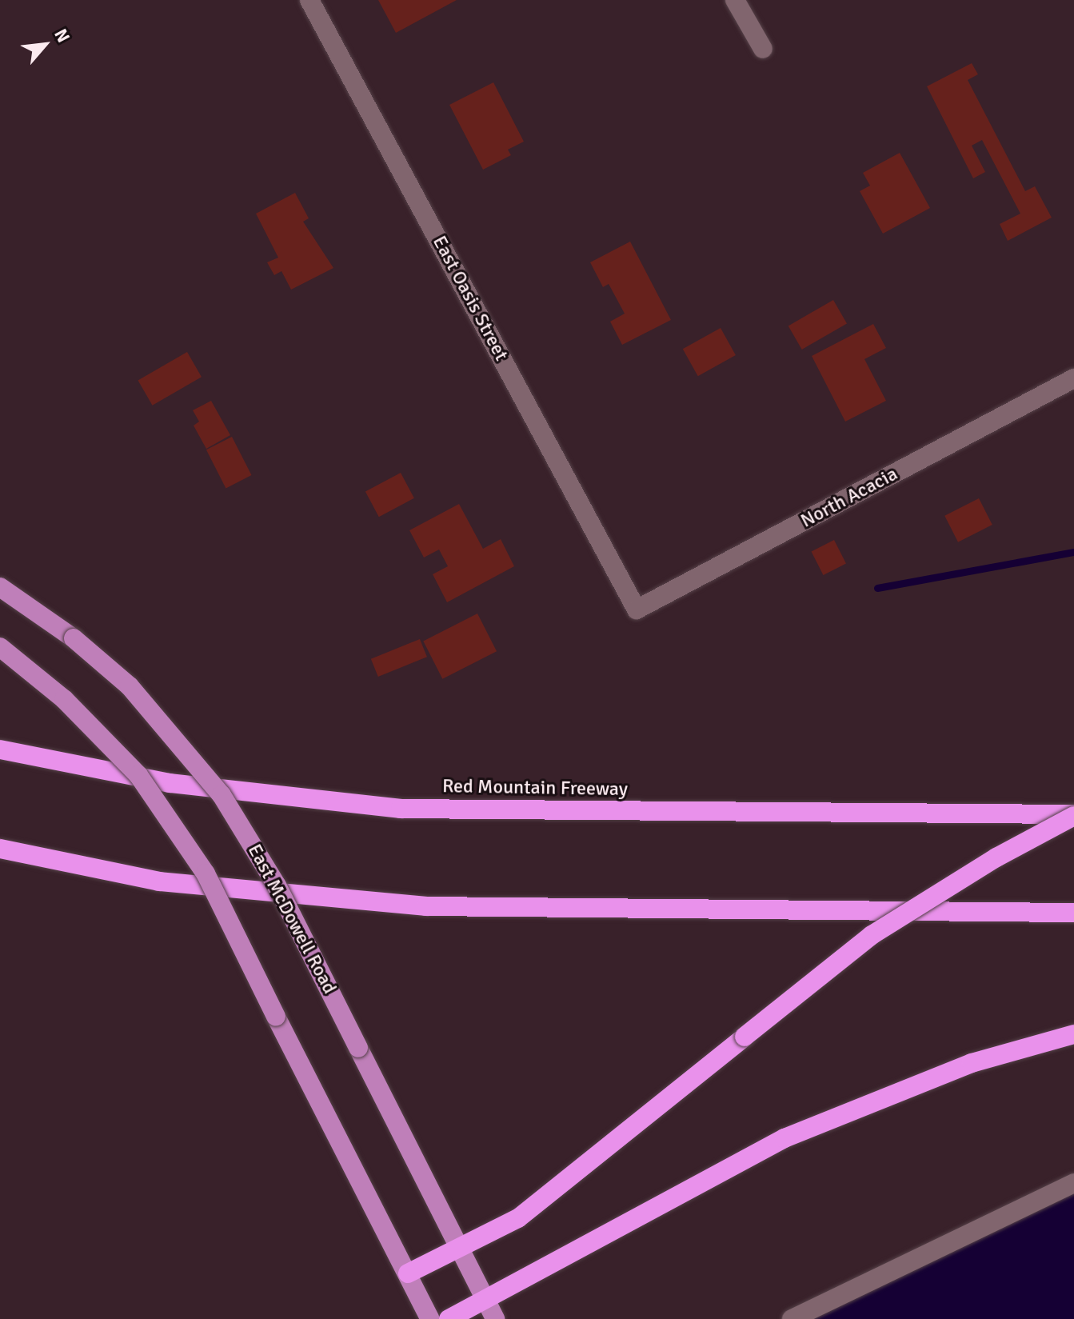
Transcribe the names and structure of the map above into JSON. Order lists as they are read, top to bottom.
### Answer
{
  "streets": {
    "highway": ["Red Mountain Freeway"],
    "main road": ["East McDowell Road"],
    "street": ["East Oasis Street", "North Acacia"]
  },
  "crossings": [
    ["East Oasis Street", "North Acacia"]
  ],
  "north": "top right"
}
